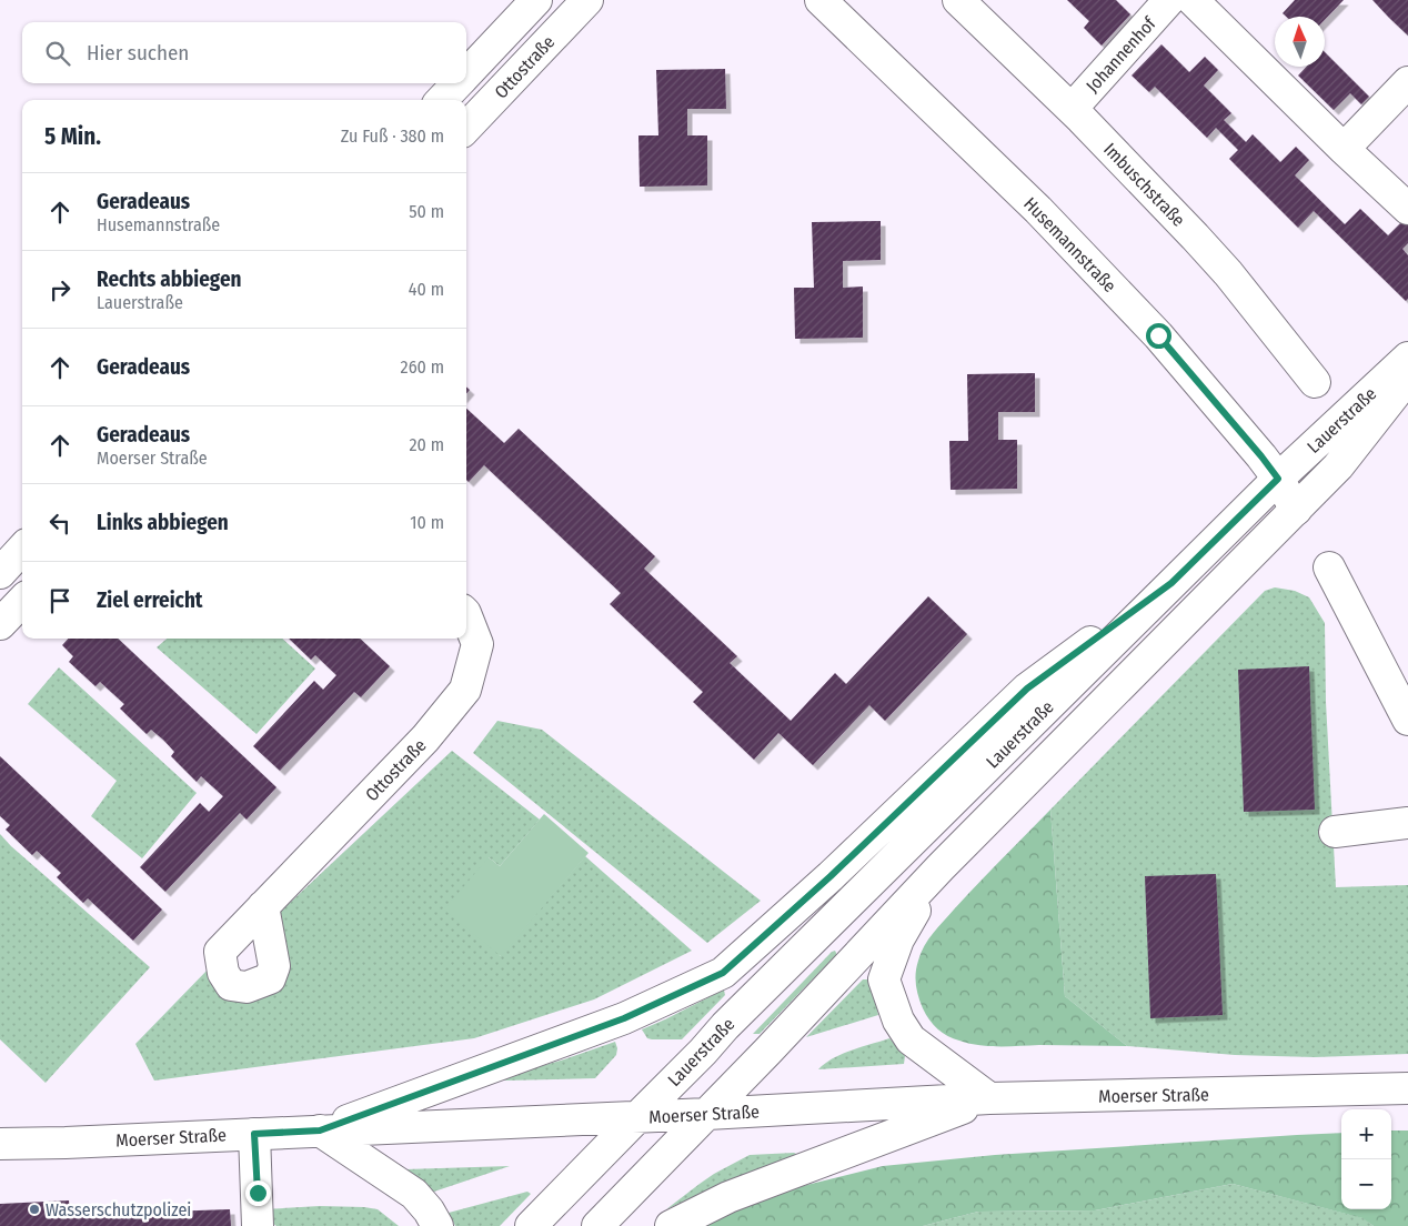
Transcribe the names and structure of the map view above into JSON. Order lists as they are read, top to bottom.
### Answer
{
  "streets": {
    "main road": [
      "Johannenhof",
      "Ottostraße",
      "Imbuschstraße",
      "Husemannstraße",
      "Lauerstraße",
      "Moerser Straße"
    ]
  },
  "crossings": [
    ["Johannenhof", "Imbuschstraße"],
    ["Husemannstraße", "Lauerstraße"],
    ["Lauerstraße", "Moerser Straße"]
  ],
  "places": ["Wasserschutzpolizei"],
  "north": "top",
  "page": {
    "search": "Hier suchen",
    "heading": ["5 Min.", "Zu Fuß · 380 m"],
    "list": [
      ["Geradeaus", "Husemannstraße", "50 m"],
      ["Rechts abbiegen", "Lauerstraße", "40 m"],
      ["Geradeaus", "260 m"],
      ["Geradeaus", "Moerser Straße", "20 m"],
      ["Links abbiegen", "10 m"],
      "Ziel erreicht"
    ],
    "map_buttons": ["+", "−"]
  }
}
